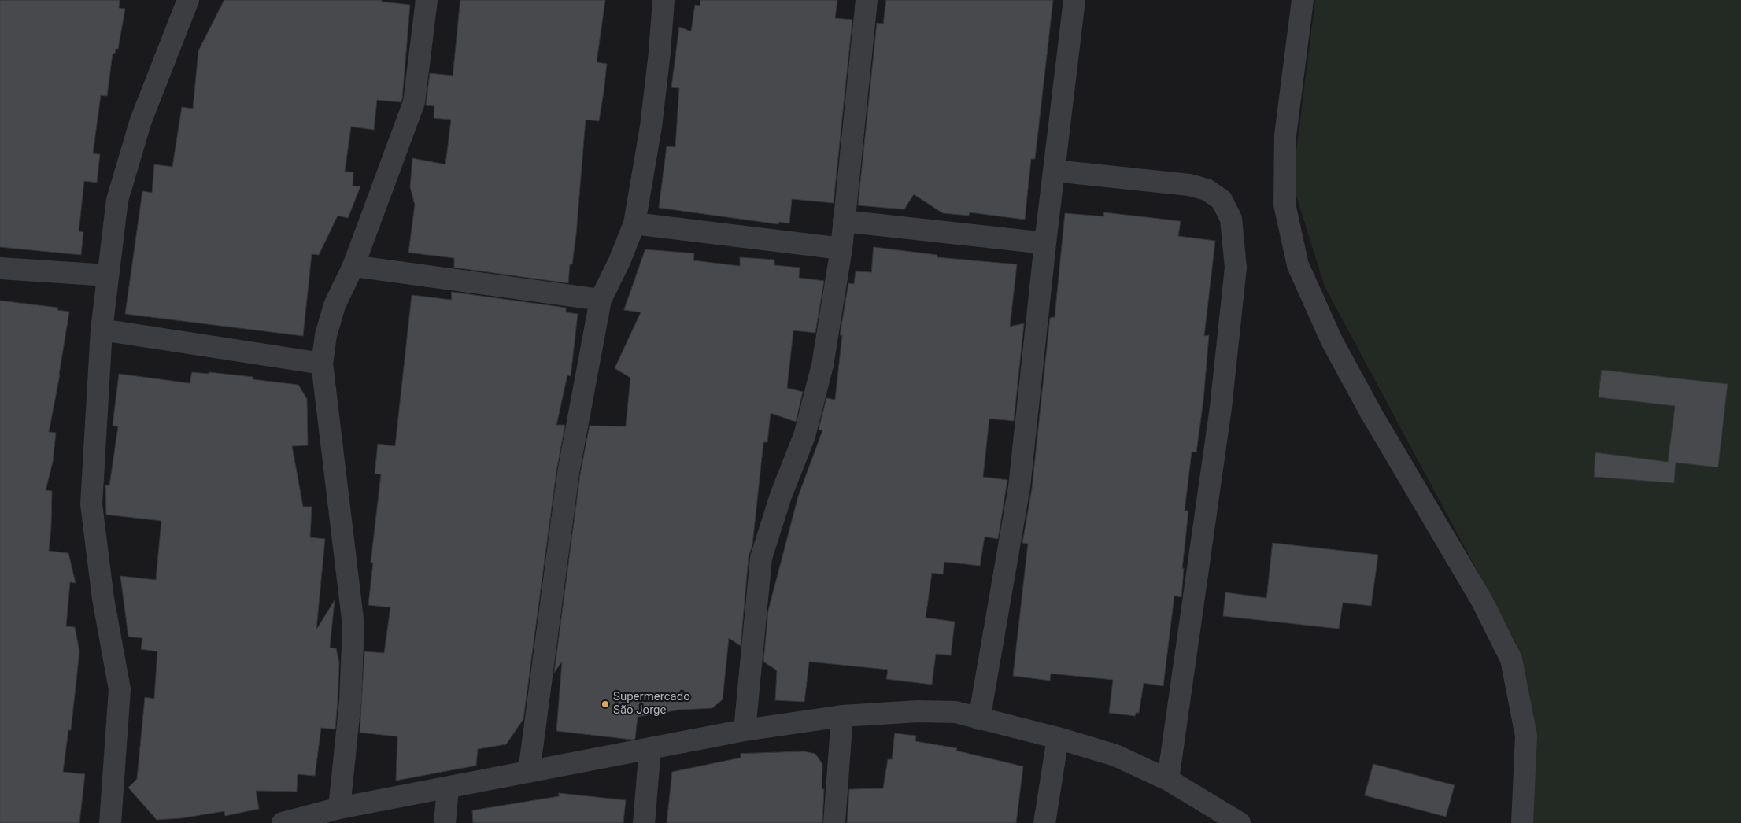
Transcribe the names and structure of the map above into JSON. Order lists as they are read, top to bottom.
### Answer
{
  "places": ["Supermercado São Jorge"]
}
